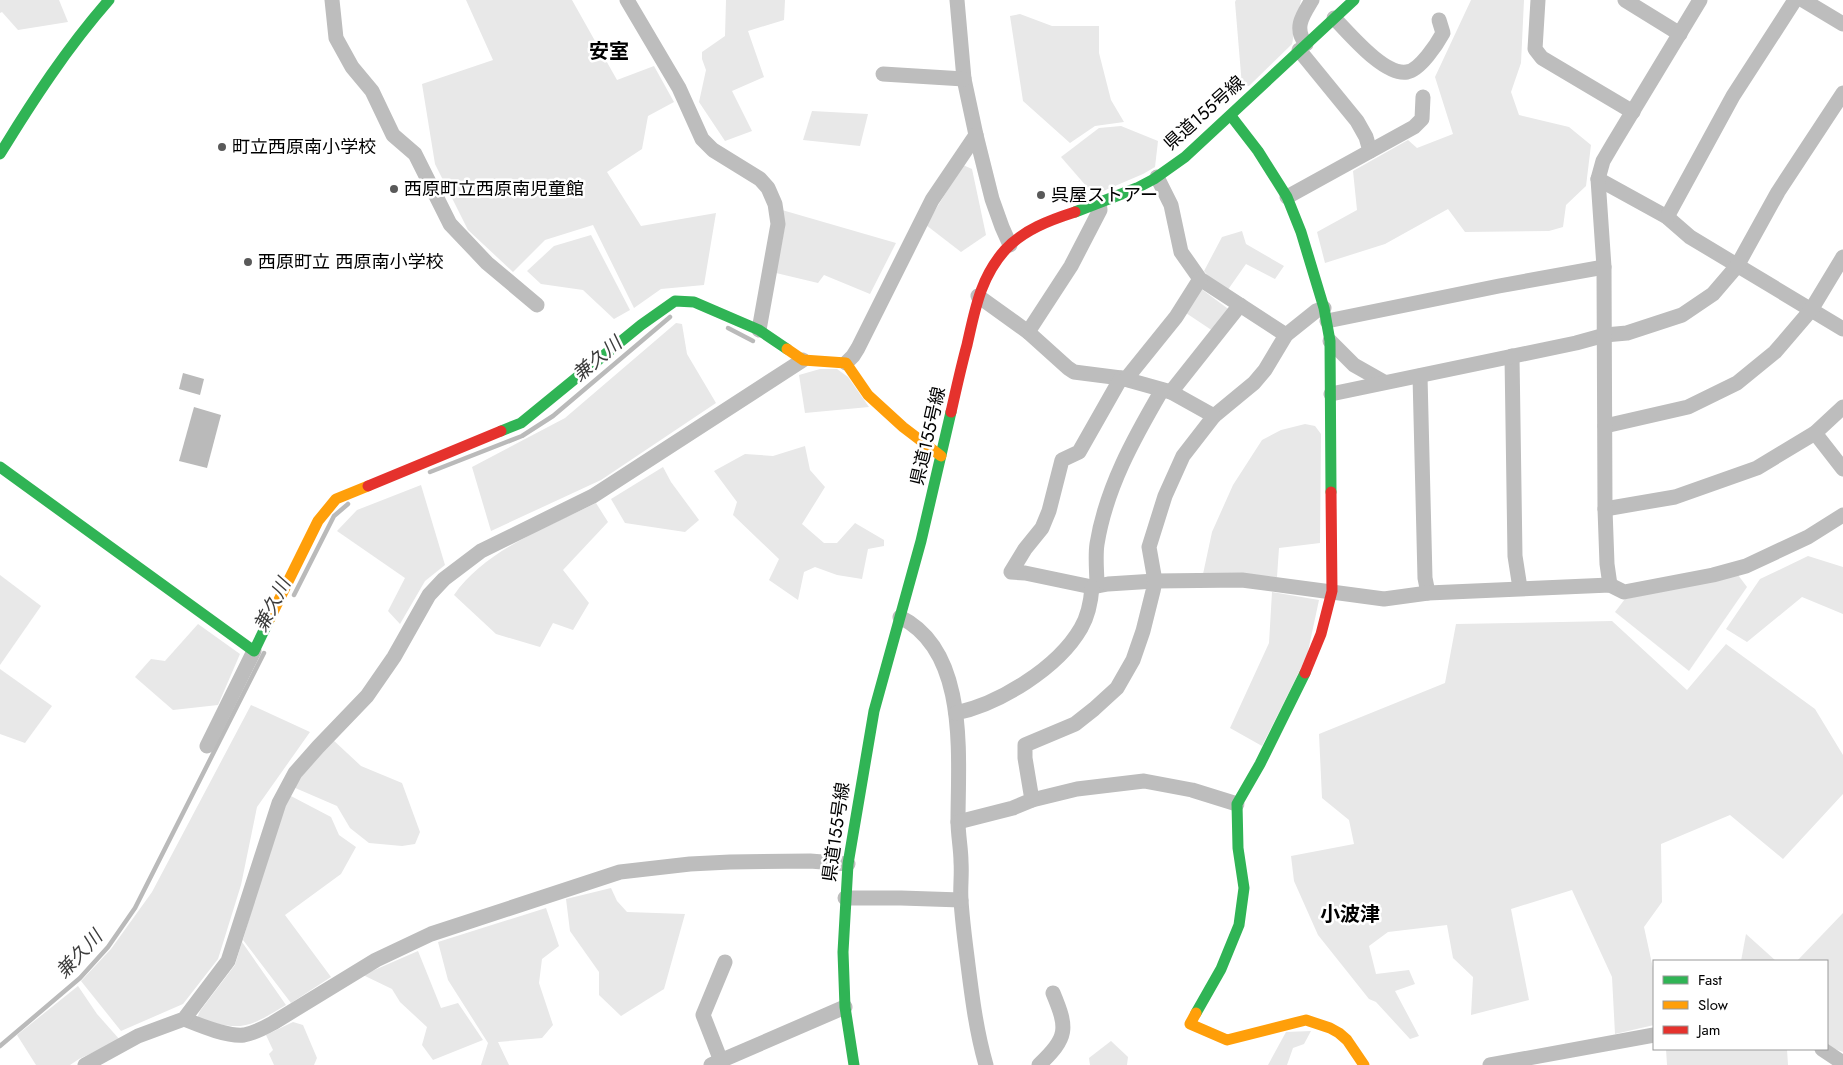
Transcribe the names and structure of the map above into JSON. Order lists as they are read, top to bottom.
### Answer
{
  "streets": {
    "street": ["県道155号線"]
  },
  "districts": ["安室", "小波津"],
  "water": ["兼久川"],
  "places": [
    "町立西原南小学校",
    "西原町立西原南児童館",
    "呉屋ストアー",
    "西原町立 西原南小学校"
  ],
  "legend": ["Fast", "Slow", "Jam"]
}
